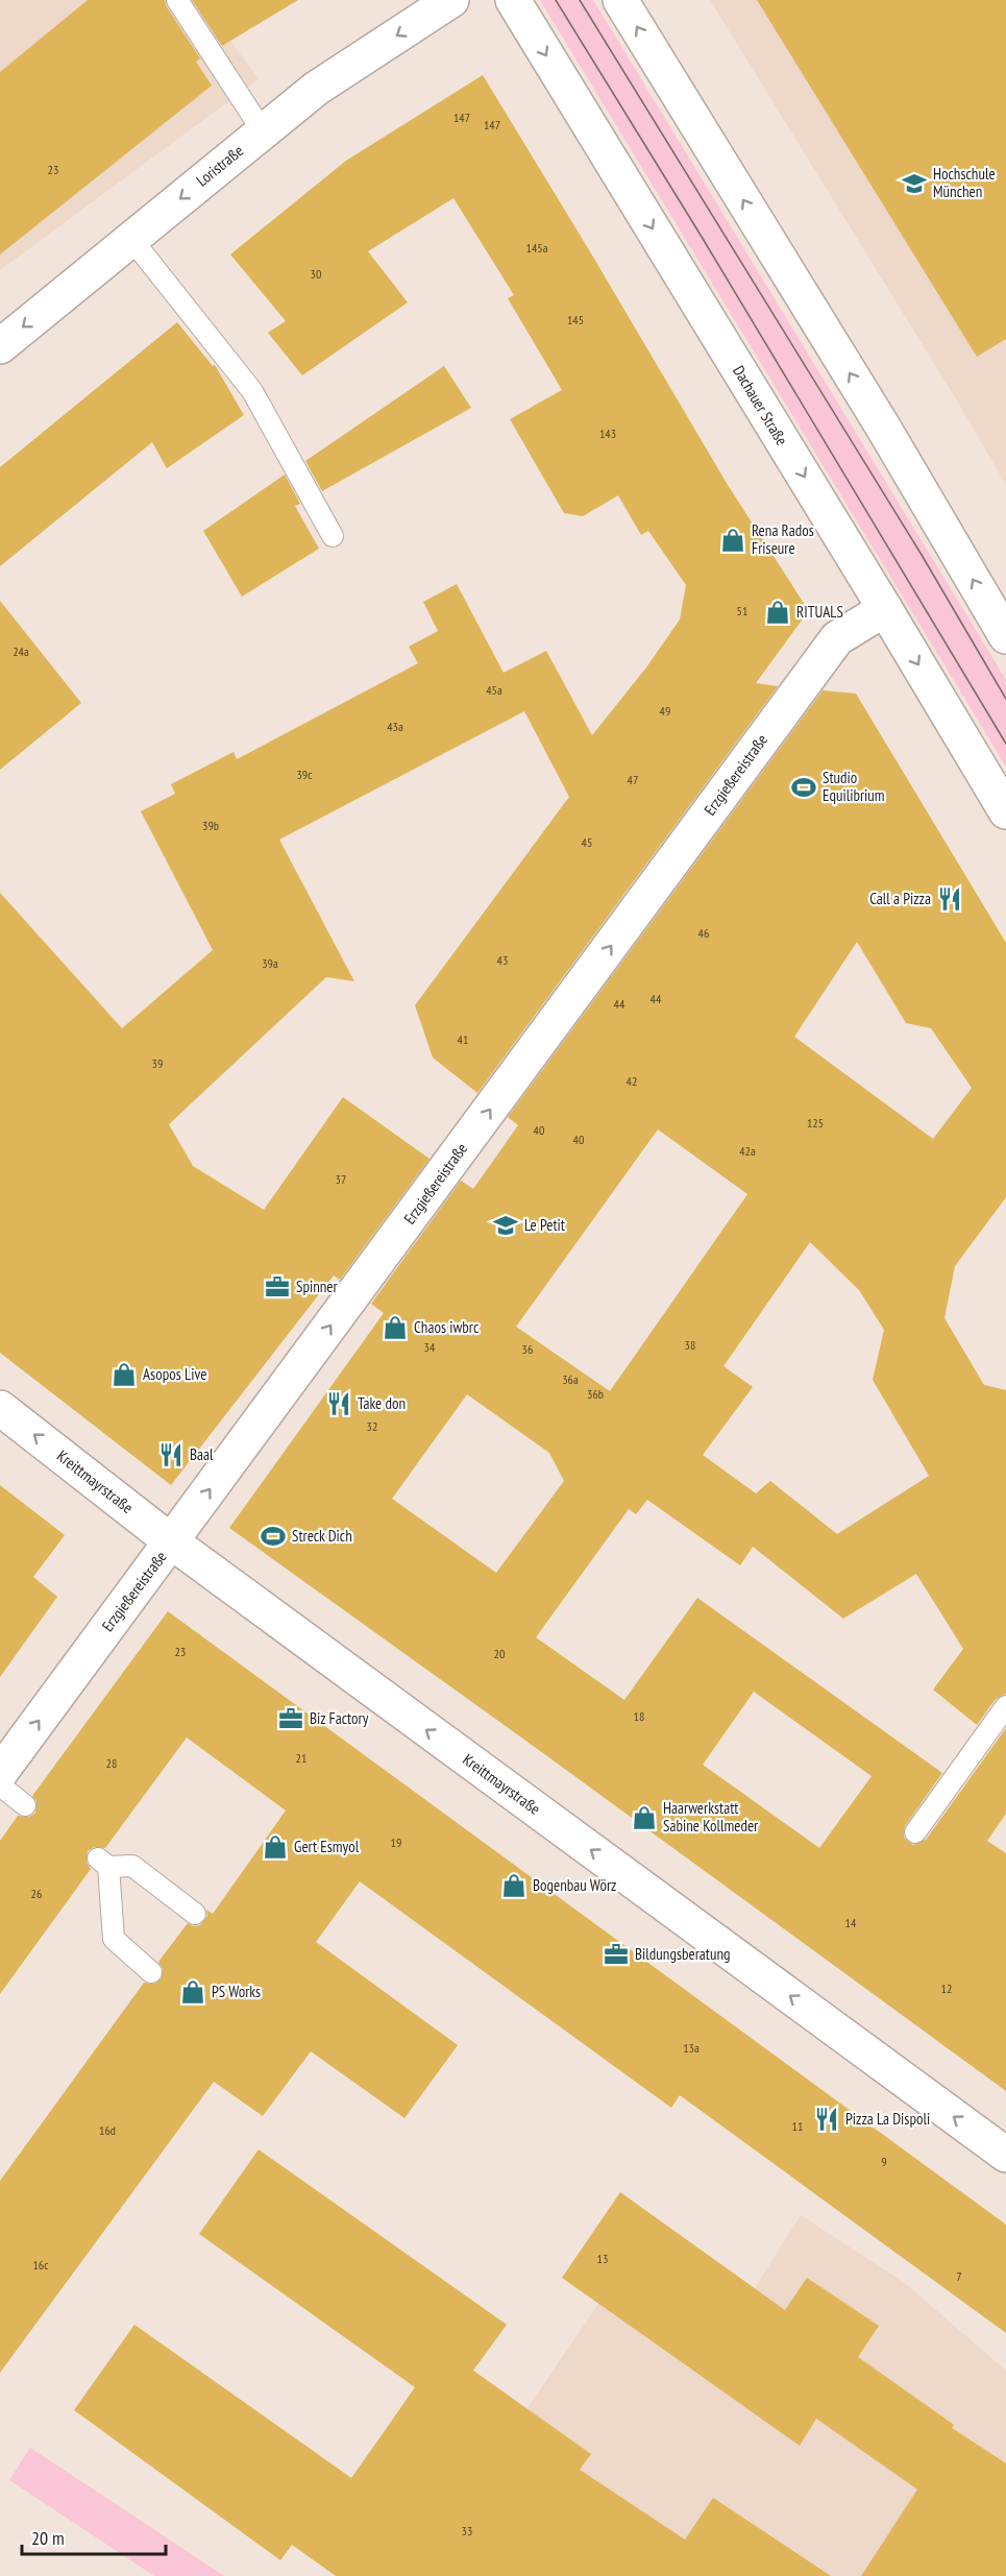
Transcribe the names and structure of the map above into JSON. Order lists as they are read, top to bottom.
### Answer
{
  "streets": {
    "street": [
      "Loristraße",
      "Dachauer Straße",
      "Erzgießereistraße",
      "Kreittmayrstraße"
    ]
  },
  "crossings": [
    ["Dachauer Straße", "Erzgießereistraße"],
    ["Erzgießereistraße", "Kreittmayrstraße"]
  ],
  "one_way": ["Loristraße", "Erzgießereistraße", "Kreittmayrstraße"],
  "places": {
    "school or university": ["Hochschule München", "Le Petit"],
    "shop": [
      "Rena Rados Friseure",
      "RITUALS",
      "Chaos iwbrc",
      "Asopos Live",
      "Haarwerkstatt Sabine Kollmeder",
      "Gert Esmyol",
      "Bogenbau Wörz",
      "PS Works"
    ],
    "sports": ["Studio Equilibrium", "Streck Dich"],
    "restaurant": [
      "Call a Pizza",
      "Take don",
      "Baal",
      "Pizza La Dispoli"
    ],
    "office": ["Spinner", "Biz Factory", "Bildungsberatung"]
  },
  "house_numbers": [
    "147",
    "147",
    "23",
    "145a",
    "30",
    "145",
    "143",
    "51",
    "24a",
    "45a",
    "49",
    "43a",
    "39c",
    "47",
    "39b",
    "45",
    "46",
    "43",
    "39a",
    "44",
    "44",
    "41",
    "39",
    "42",
    "125",
    "40",
    "40",
    "42a",
    "37",
    "38",
    "34",
    "36",
    "36a",
    "36b",
    "32",
    "23",
    "20",
    "18",
    "21",
    "28",
    "19",
    "26",
    "14",
    "12",
    "13a",
    "11",
    "16d",
    "9",
    "13",
    "16c",
    "7",
    "33"
  ],
  "scale_bar": "20 m"
}
